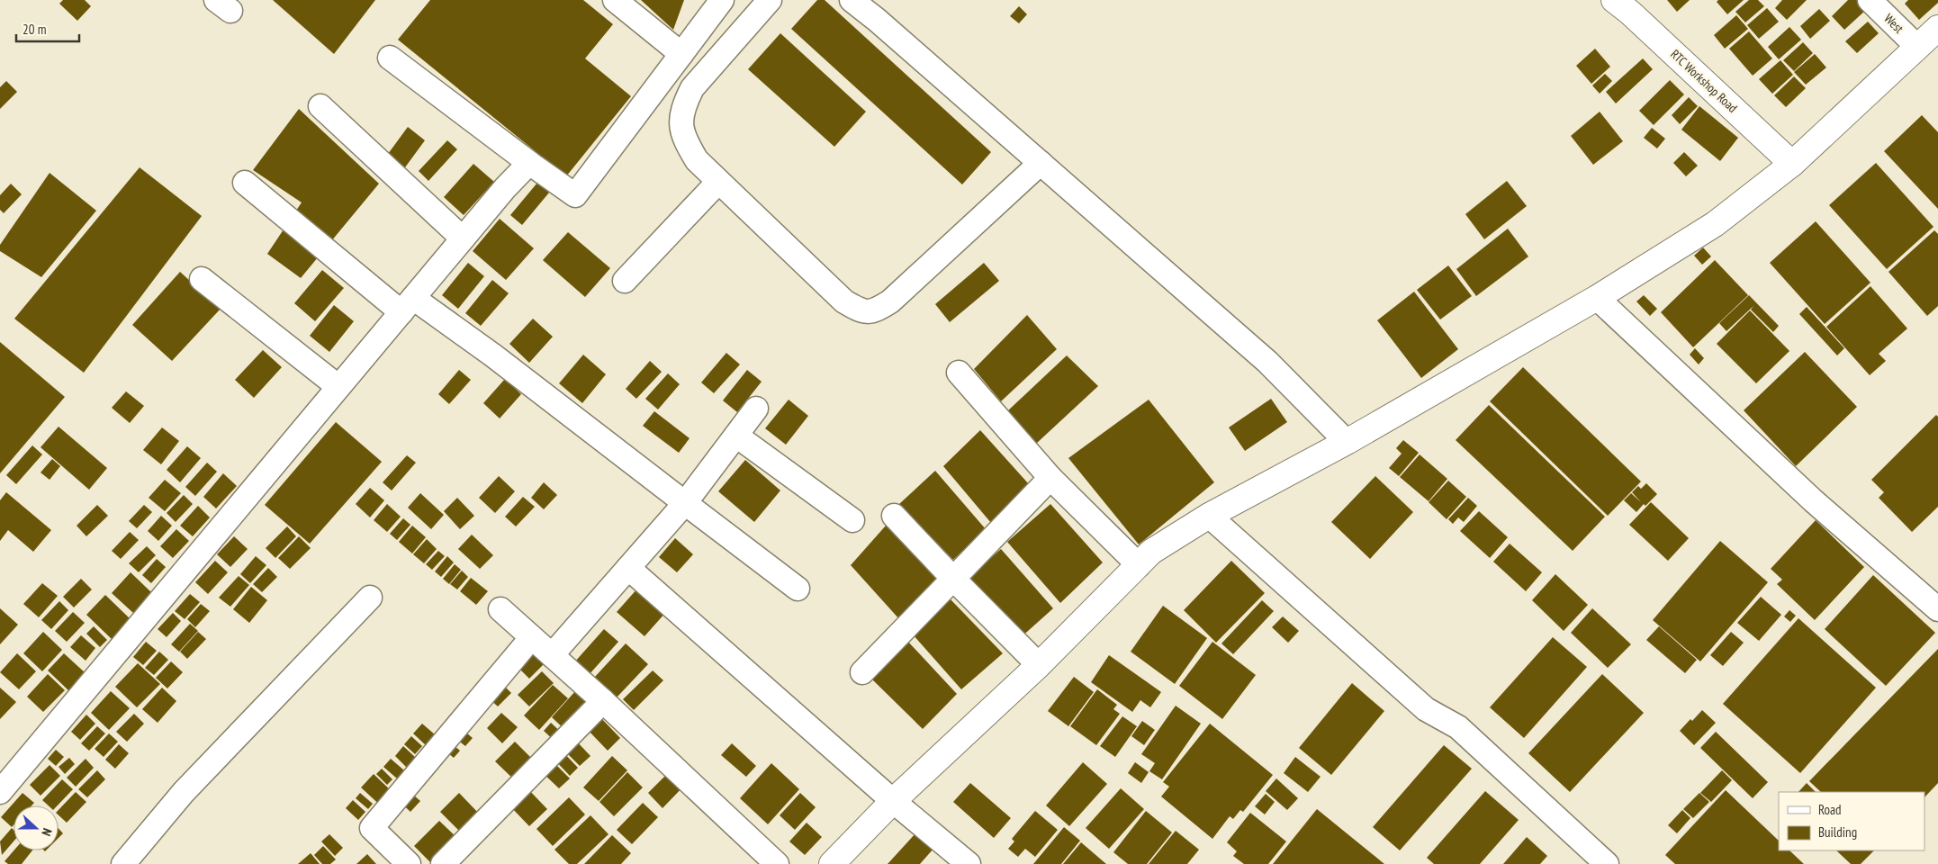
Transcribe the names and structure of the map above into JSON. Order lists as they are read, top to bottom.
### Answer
{
  "streets": {
    "street": ["West", "RTC Workshop Road"]
  },
  "legend": ["Road", "Building"],
  "scale_bar": "20 m",
  "north": "right"
}
